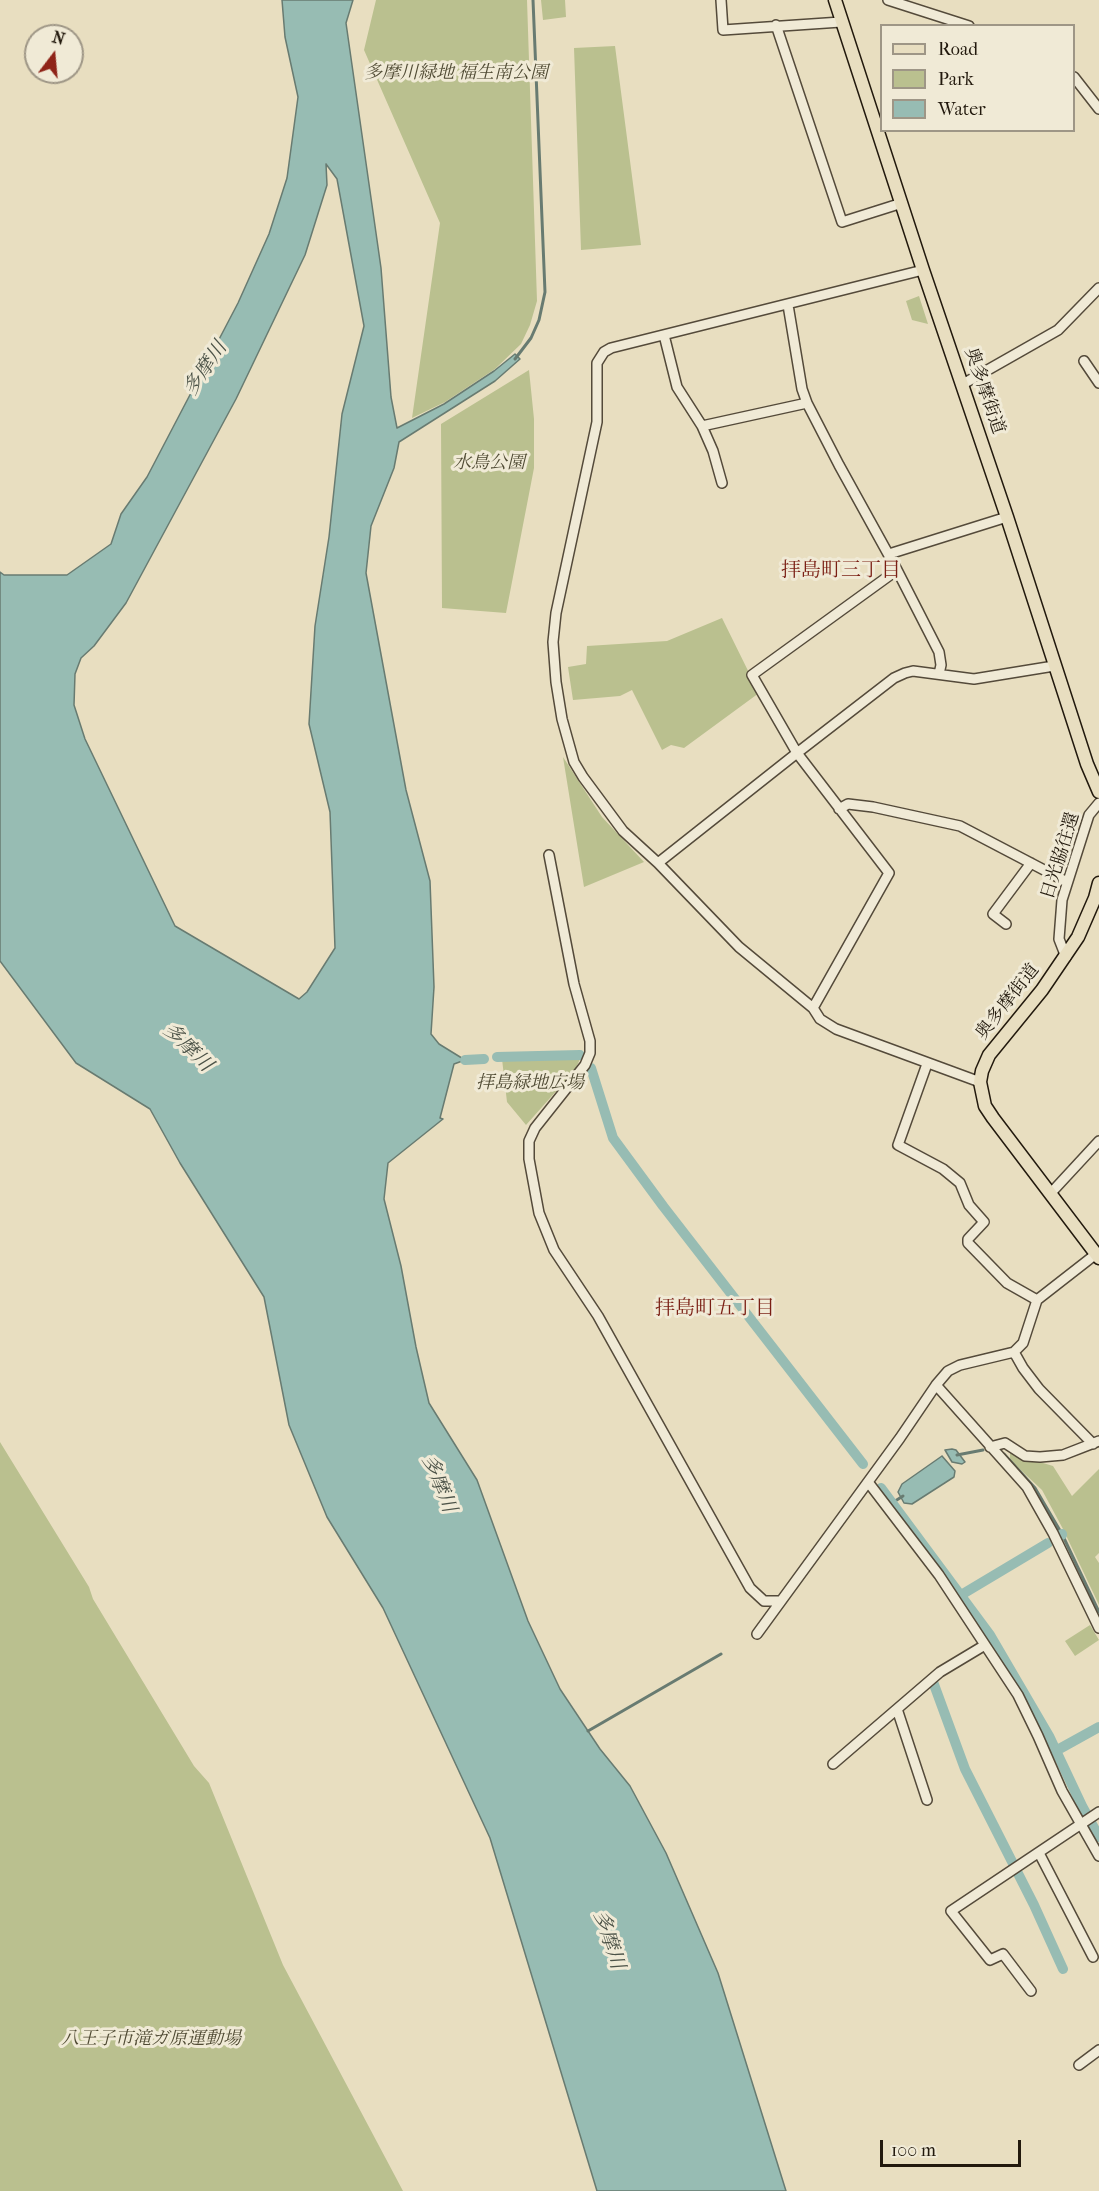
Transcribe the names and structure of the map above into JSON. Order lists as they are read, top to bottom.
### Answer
{
  "streets": {
    "main road": ["奥多摩街道"],
    "street": ["日光脇往還"]
  },
  "crossings": [
    ["奥多摩街道", "日光脇往還"]
  ],
  "districts": ["拝島町三丁目", "拝島町五丁目"],
  "water": ["多摩川"],
  "parks": [
    "多摩川緑地 福生南公園",
    "水鳥公園",
    "拝島緑地広場",
    "八王子市滝ガ原運動場"
  ],
  "legend": ["Road", "Park", "Water"],
  "scale_bar": "100 m",
  "north": "top"
}
